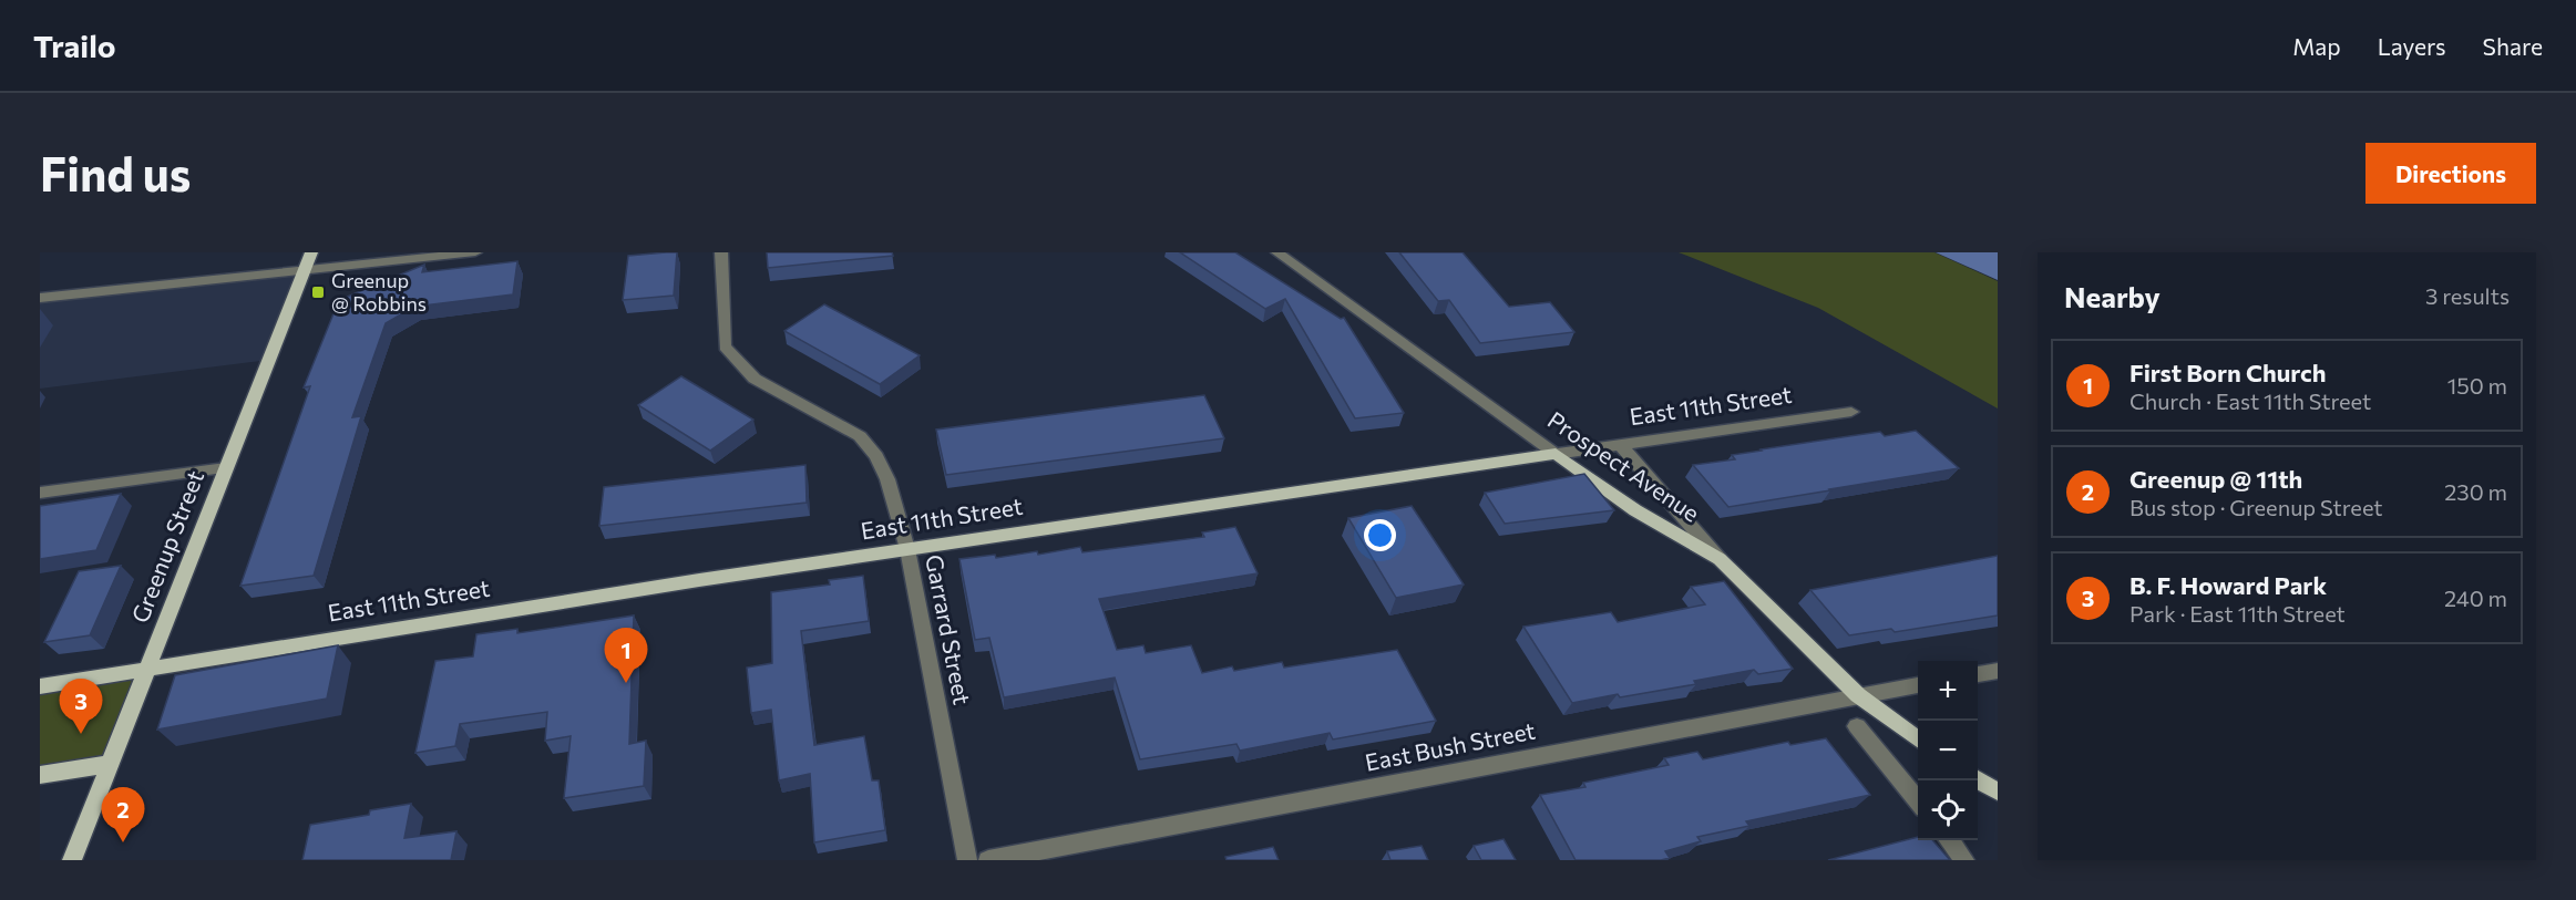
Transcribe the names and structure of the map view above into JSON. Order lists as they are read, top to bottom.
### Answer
{
  "streets": {
    "main road": ["East 11th Street", "Prospect Avenue", "Greenup Street"],
    "street": ["Garrard Street", "East Bush Street"]
  },
  "crossings": [
    ["East 11th Street", "Prospect Avenue"],
    ["East 11th Street", "Greenup Street"],
    ["East 11th Street", "Garrard Street"],
    ["Prospect Avenue", "East Bush Street"]
  ],
  "places": {
    "transit": ["Greenup @ Robbins"]
  },
  "page": {
    "header": "Trailo",
    "nav": ["Map", "Layers", "Share"],
    "buttons": "Directions",
    "title": "Find us",
    "heading": ["Nearby", "3 results"],
    "list": [
      {
        "mark": "1",
        "name": "First Born Church",
        "note": "Church · East 11th Street",
        "value": "150 m"
      },
      {
        "mark": "2",
        "name": "Greenup @ 11th",
        "note": "Bus stop · Greenup Street",
        "value": "230 m"
      },
      {
        "mark": "3",
        "name": "B. F. Howard Park",
        "note": "Park · East 11th Street",
        "value": "240 m"
      }
    ],
    "pins": ["1", "3", "2"],
    "map_buttons": ["+", "−"]
  }
}
